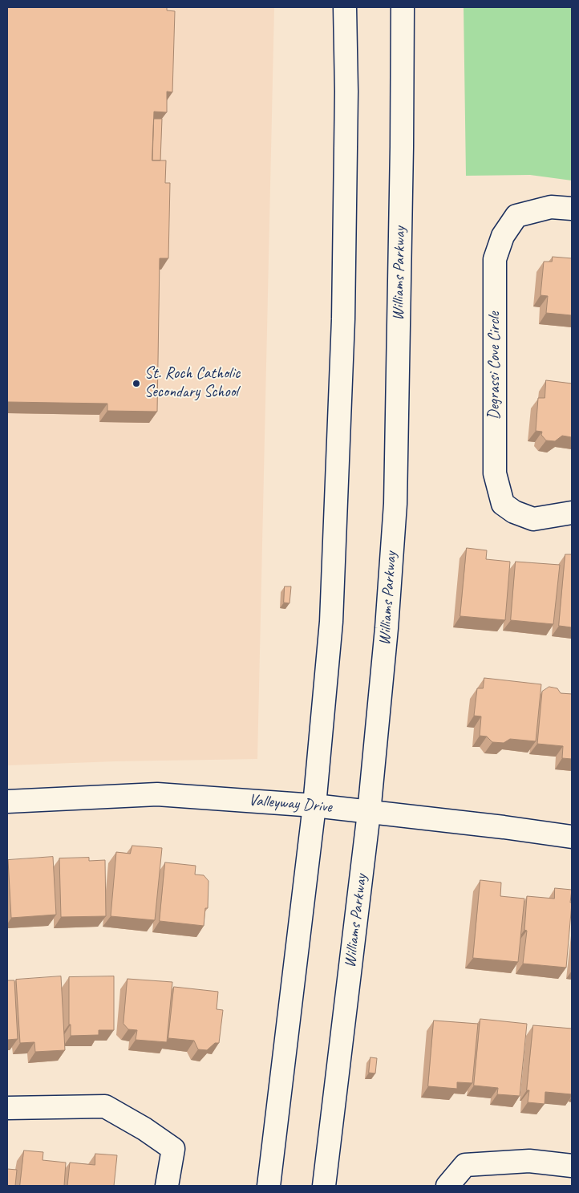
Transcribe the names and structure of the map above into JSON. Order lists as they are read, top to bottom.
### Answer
{
  "streets": {
    "main road": ["Williams Parkway", "Degrassi Cove Circle", "Valleyway Drive"]
  },
  "crossings": [
    ["Williams Parkway", "Valleyway Drive"]
  ],
  "places": ["St. Roch Catholic Secondary School"]
}
